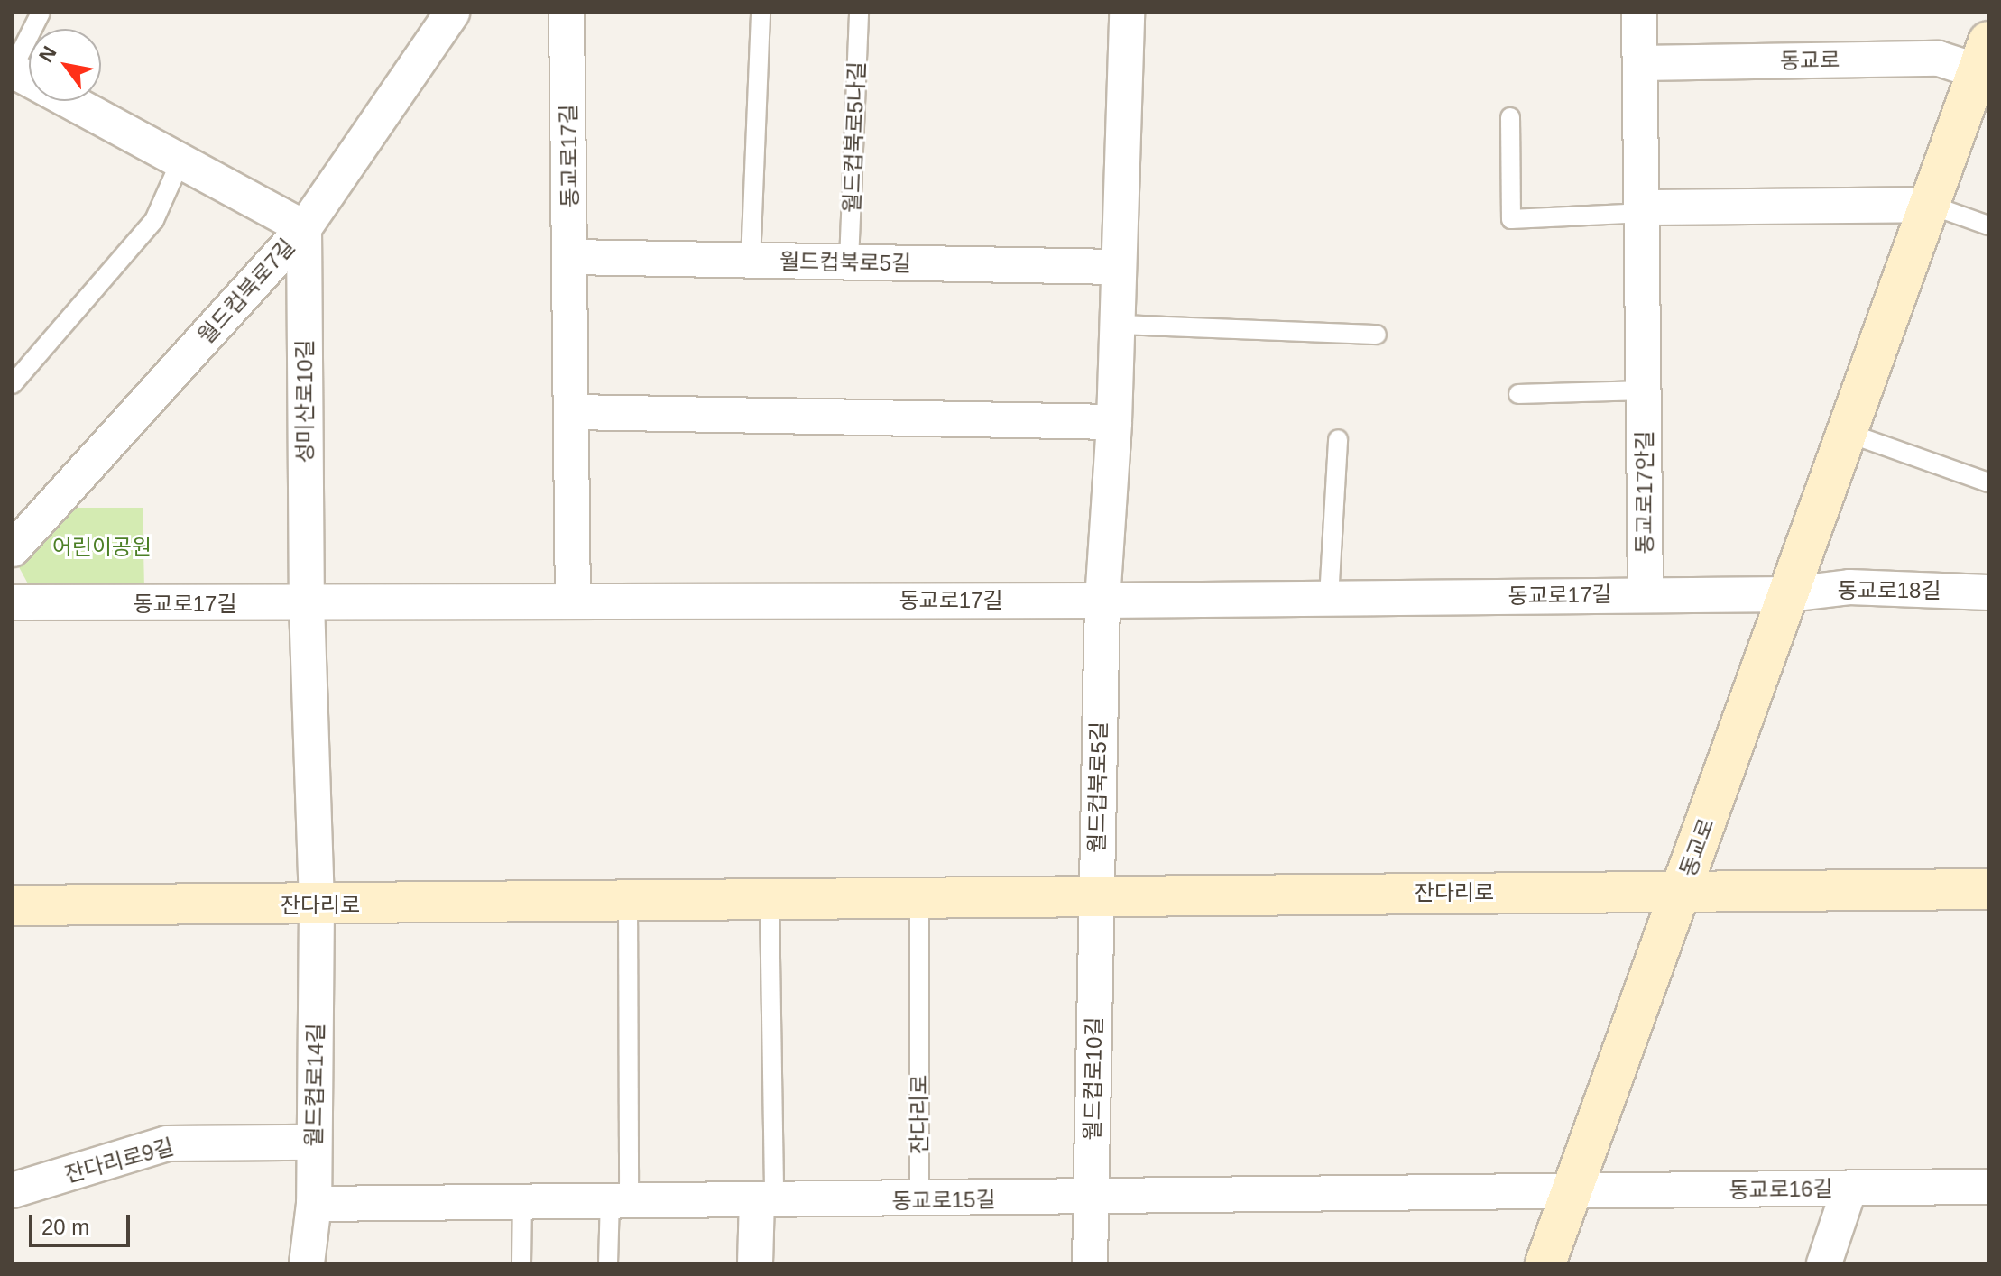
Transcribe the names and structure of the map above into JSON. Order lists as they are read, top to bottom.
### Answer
{
  "streets": {
    "street": [
      "동교로",
      "동교로17길",
      "월드컵북로5길",
      "월드컵북로7길",
      "성미산로10길",
      "동교로17안길",
      "동교로18길",
      "잔다리로",
      "월드컵로10길",
      "월드컵로14길",
      "잔다리로9길",
      "동교로16길",
      "동교로15길"
    ],
    "lane": ["월드컵북로5나길"]
  },
  "crossings": [
    ["동교로", "동교로17길"],
    ["동교로", "동교로17안길"],
    ["동교로", "동교로18길"],
    ["동교로", "잔다리로"],
    ["동교로", "동교로16길"],
    ["동교로", "동교로15길"],
    ["월드컵북로5나길", "월드컵북로5길"],
    ["동교로17길", "월드컵북로5길"],
    ["동교로17길", "성미산로10길"],
    ["동교로17길", "동교로17안길"],
    ["동교로17길", "동교로18길"],
    ["월드컵북로5길", "잔다리로"],
    ["월드컵북로5길", "월드컵로10길"],
    ["월드컵북로7길", "성미산로10길"],
    ["성미산로10길", "잔다리로"],
    ["성미산로10길", "월드컵로14길"],
    ["잔다리로", "월드컵로10길"],
    ["잔다리로", "월드컵로14길"],
    ["잔다리로", "동교로15길"],
    ["월드컵로10길", "동교로15길"],
    ["월드컵로14길", "잔다리로9길"],
    ["월드컵로14길", "동교로15길"],
    ["동교로16길", "동교로15길"]
  ],
  "parks": ["어린이공원"],
  "scale_bar": "20 m",
  "north": "top left"
}
